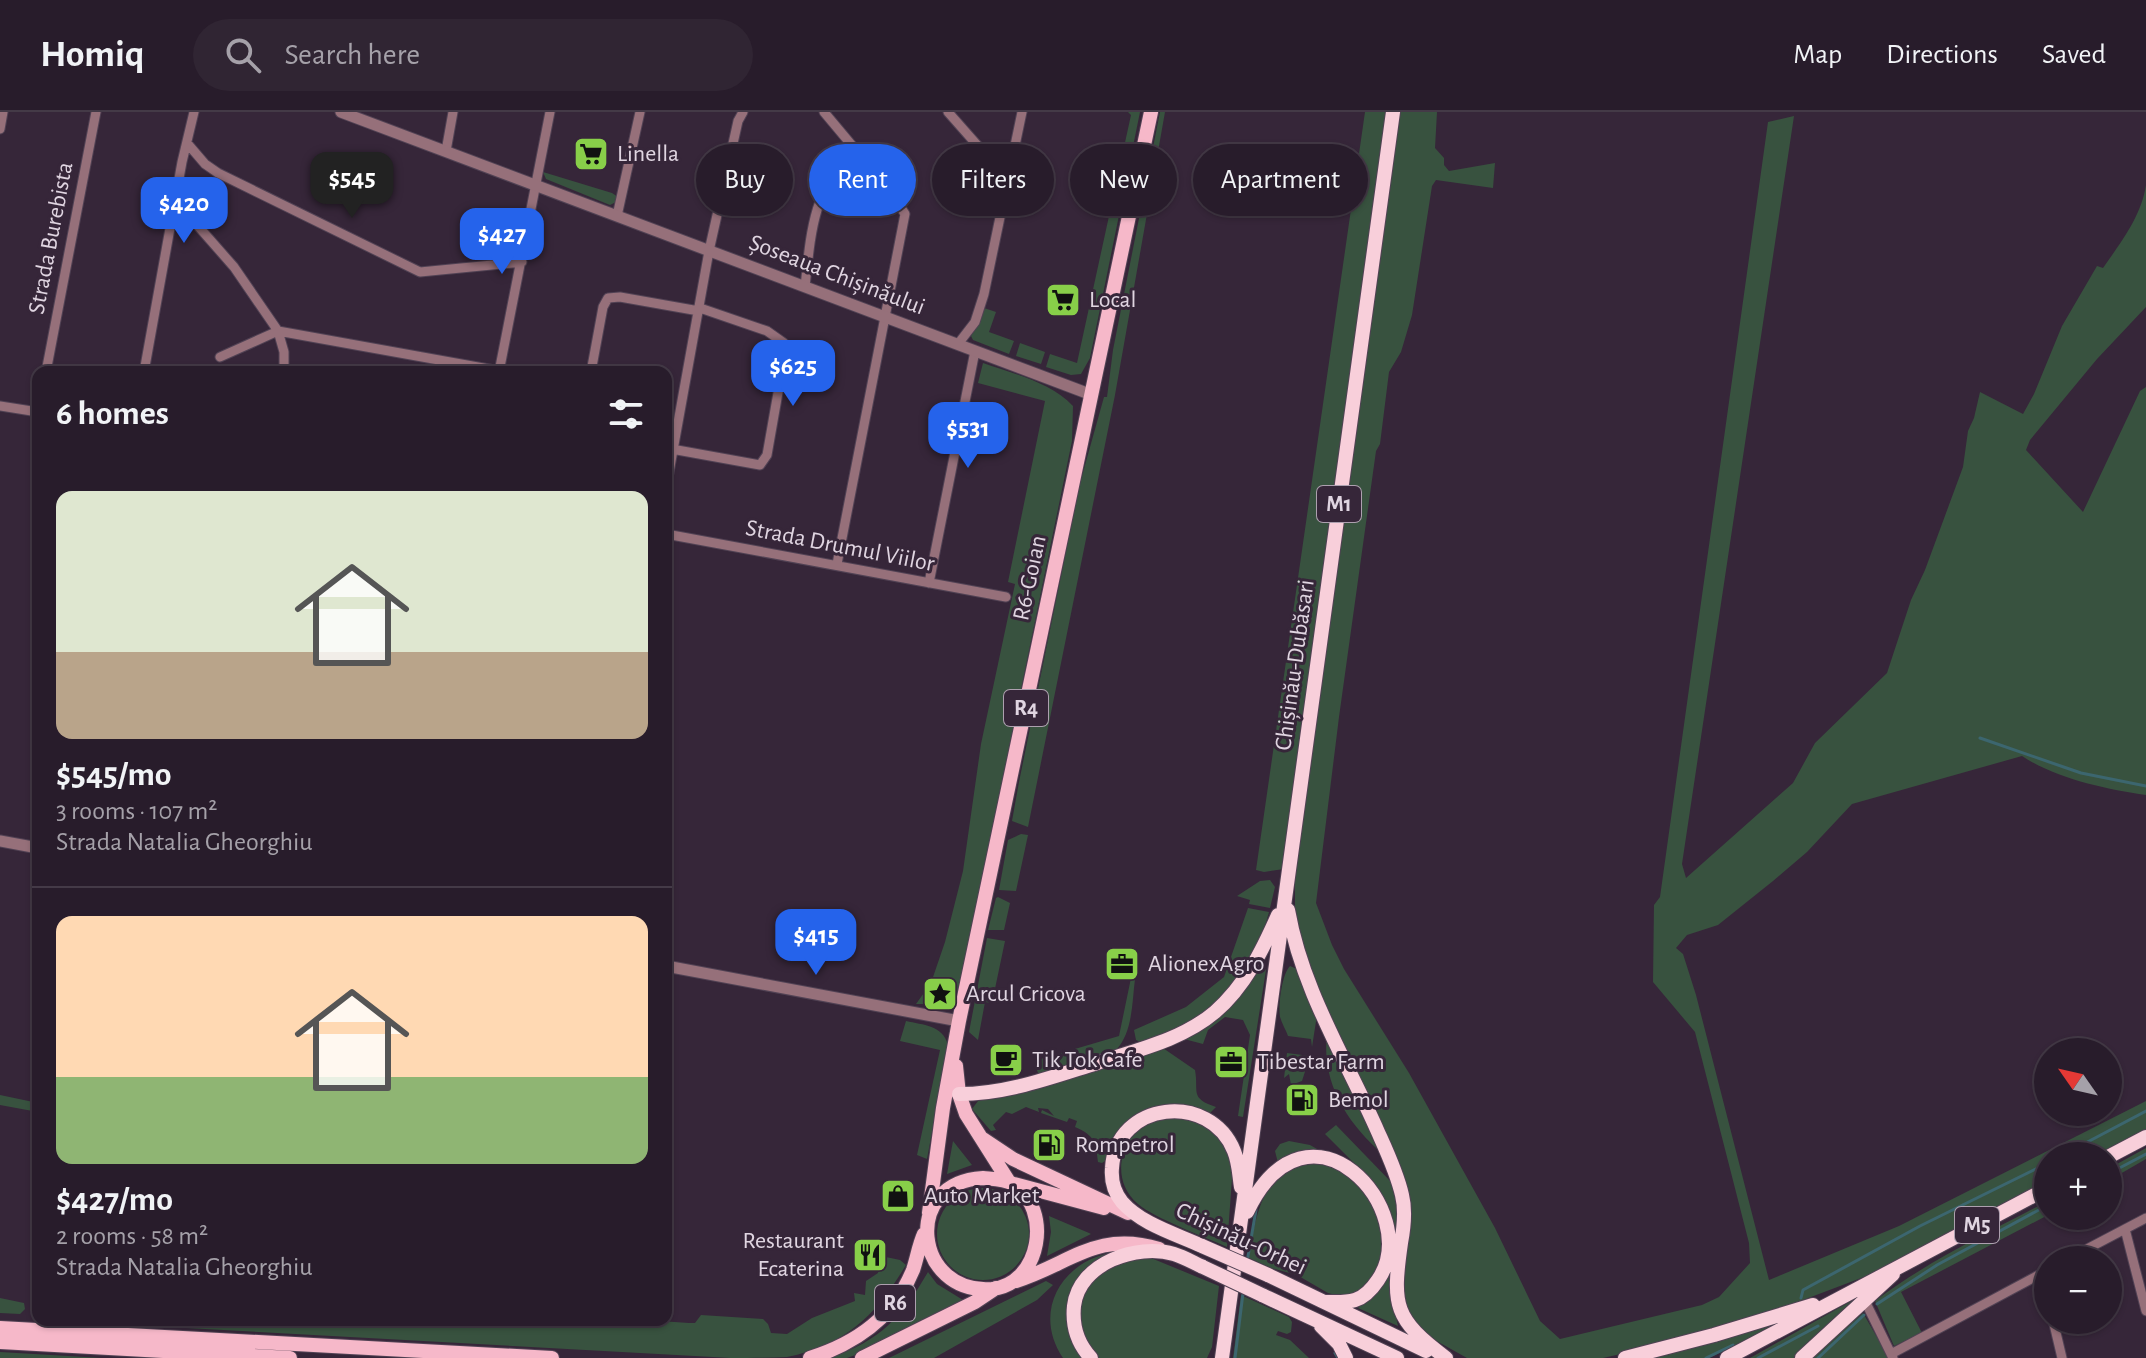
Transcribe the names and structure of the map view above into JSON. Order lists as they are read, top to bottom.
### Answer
{
  "streets": {
    "highway": [
      "M1",
      "Chișinău-Dubăsari",
      "M5",
      "Chișinău-Orhei",
      "R6"
    ],
    "main road": ["R6-Goian", "R4"],
    "street": ["Strada Burebista", "Șoseaua Chișinăului", "Strada Drumul Viilor"]
  },
  "crossings": [
    ["Șoseaua Chișinăului", "R6-Goian"],
    ["M1", "Chișinău-Dubăsari"],
    ["R6-Goian", "Chișinău-Orhei"],
    ["R6-Goian", "R6"],
    ["Chișinău-Orhei", "R6"]
  ],
  "places": {
    "supermarket": ["Linella", "Local"],
    "office": ["AlionexAgro", "Tibestar Farm"],
    "place": ["Arcul Cricova"],
    "cafe": ["Tik Tok Cafe"],
    "fuel station": ["Bemol", "Rompetrol"],
    "shop": ["Auto Market"],
    "restaurant": ["Restaurant Ecaterina"]
  },
  "north": "top left",
  "page": {
    "header": "Homiq",
    "search": "Search here",
    "nav": ["Map", "Directions", "Saved"],
    "chip": [
      "Buy",
      "Rent",
      "Filters",
      "New",
      "Apartment"
    ],
    "price": [
      "$545",
      "$420",
      "$427",
      "$625",
      "$531",
      "$415"
    ],
    "heading": "6 homes",
    "list": [
      {
        "name": "$545/mo",
        "note": "3 rooms · 107 m² · Strada Natalia Gheorghiu"
      },
      {
        "name": "$427/mo",
        "note": "2 rooms · 58 m² · Strada Natalia Gheorghiu"
      }
    ],
    "map_buttons": ["+", "−"]
  }
}
